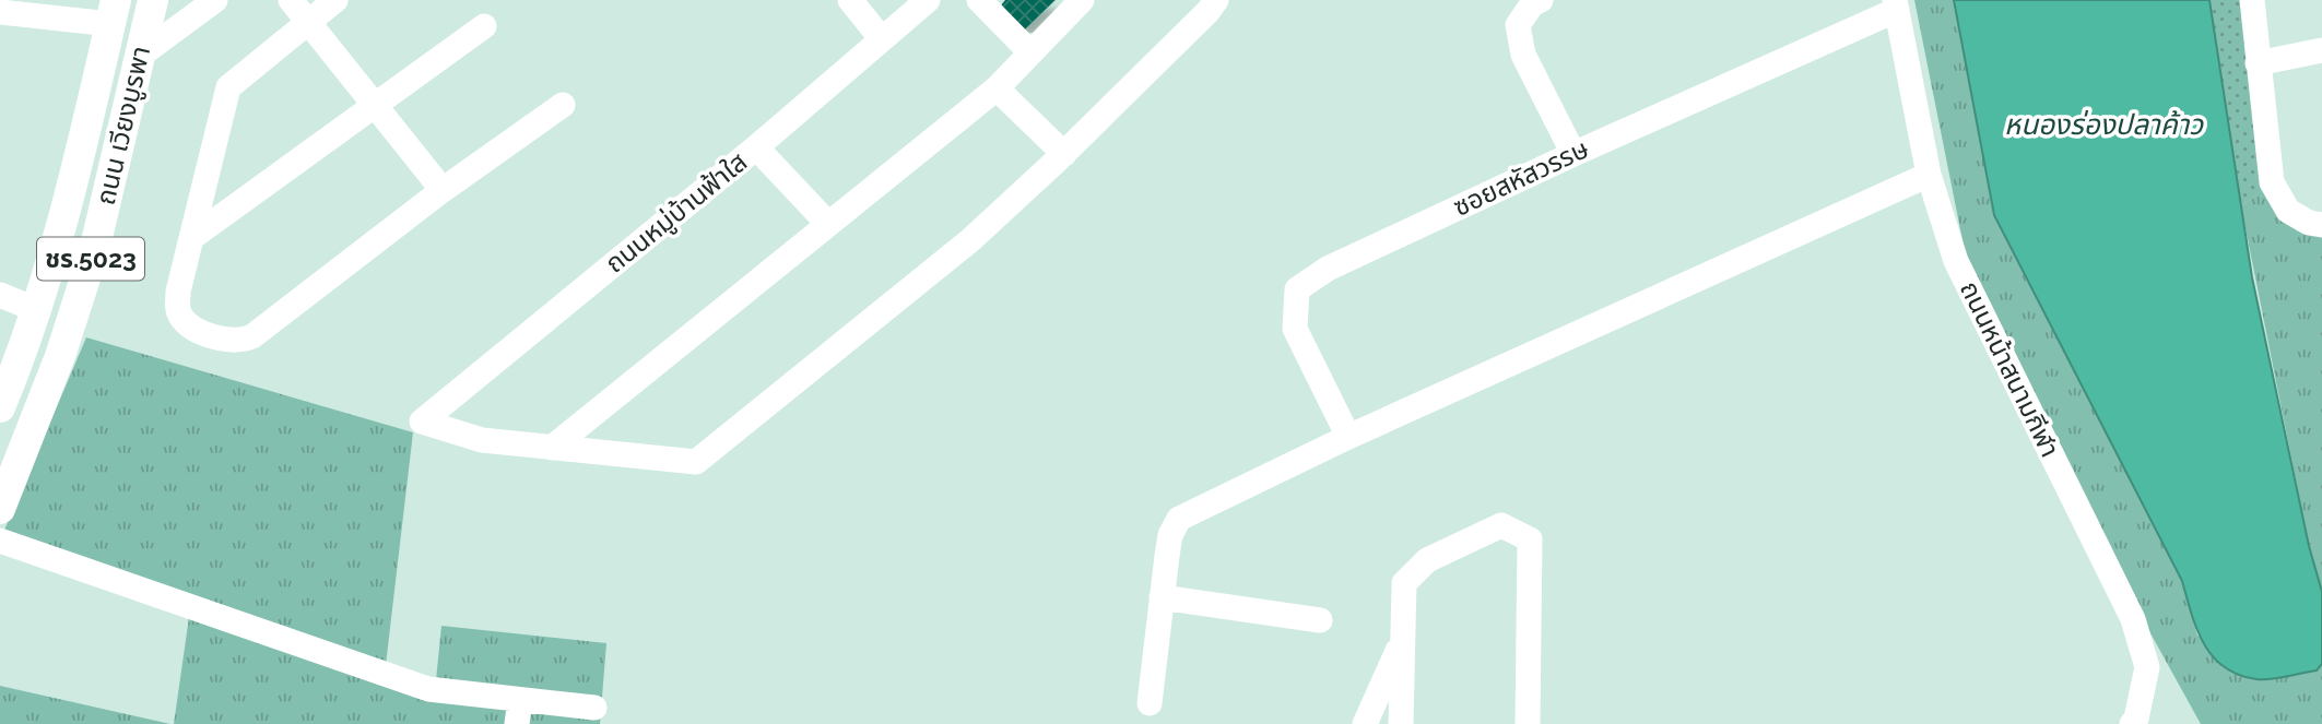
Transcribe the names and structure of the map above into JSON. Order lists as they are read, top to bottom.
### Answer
{
  "streets": {
    "main road": ["ถนน เวียงบูรพา", "ชร.5023"],
    "street": ["ซอยสหัสวรรษ", "ถนนหมู่บ้านฟ้าใส", "ถนนหน้าสนามกีฬา"]
  },
  "crossings": [
    ["ซอยสหัสวรรษ", "ถนนหน้าสนามกีฬา"]
  ],
  "water": ["หนองร่องปลาค้าว"]
}
